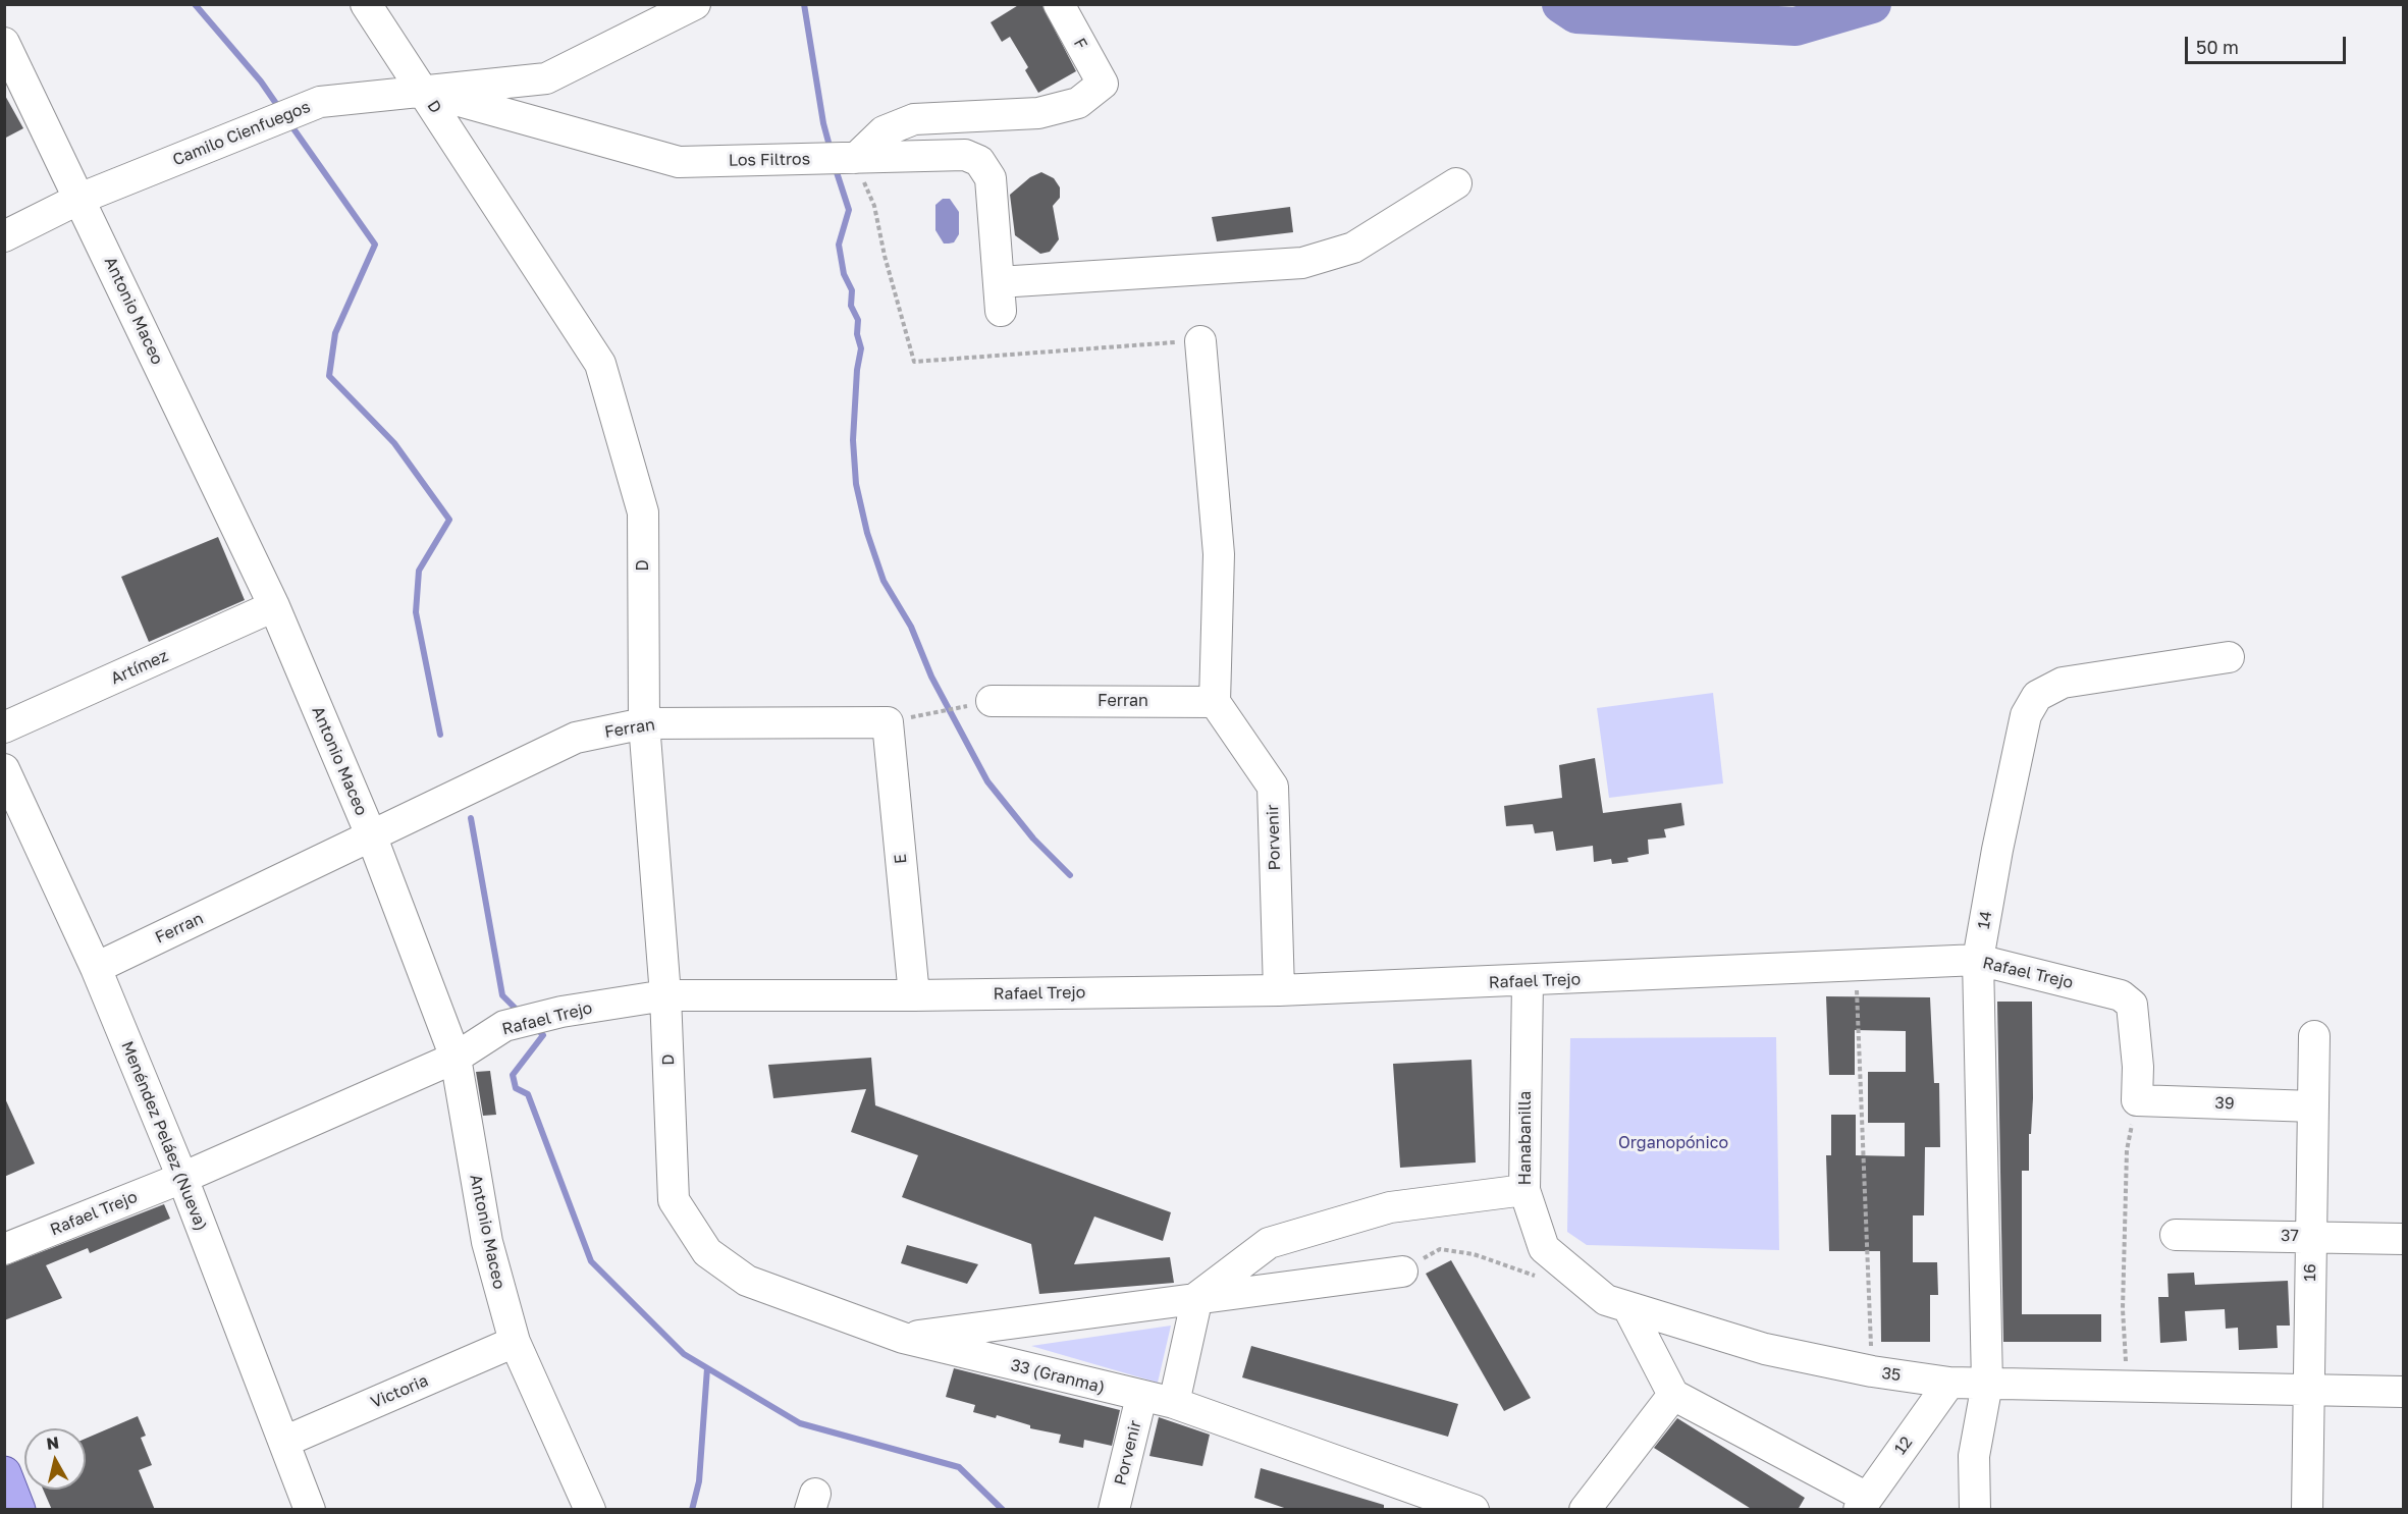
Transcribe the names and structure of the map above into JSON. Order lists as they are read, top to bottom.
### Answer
{
  "streets": {
    "street": [
      "F",
      "D",
      "Camilo Cienfuegos",
      "Los Filtros",
      "Antonio Maceo",
      "Artímez",
      "Ferran",
      "Porvenir",
      "E",
      "14",
      "Rafael Trejo",
      "39",
      "Menéndez Peláez (Nueva)",
      "Hanabanilla",
      "37",
      "16",
      "35",
      "33 (Granma)",
      "Victoria",
      "12"
    ]
  },
  "crossings": [
    ["F", "Los Filtros"],
    ["D", "Camilo Cienfuegos"],
    ["D", "Los Filtros"],
    ["D", "Ferran"],
    ["D", "Rafael Trejo"],
    ["D", "33 (Granma)"],
    ["Camilo Cienfuegos", "Los Filtros"],
    ["Camilo Cienfuegos", "Antonio Maceo"],
    ["Antonio Maceo", "Artímez"],
    ["Antonio Maceo", "Ferran"],
    ["Antonio Maceo", "Rafael Trejo"],
    ["Antonio Maceo", "Victoria"],
    ["Ferran", "Porvenir"],
    ["Ferran", "E"],
    ["Ferran", "Menéndez Peláez (Nueva)"],
    ["Porvenir", "Rafael Trejo"],
    ["Porvenir", "33 (Granma)"],
    ["E", "Rafael Trejo"],
    ["14", "Rafael Trejo"],
    ["14", "35"],
    ["Rafael Trejo", "39"],
    ["Rafael Trejo", "Menéndez Peláez (Nueva)"],
    ["Rafael Trejo", "Hanabanilla"],
    ["39", "16"],
    ["Menéndez Peláez (Nueva)", "Victoria"],
    ["Hanabanilla", "35"],
    ["37", "16"],
    ["16", "35"],
    ["35", "12"]
  ],
  "parks": ["Organopónico"],
  "scale_bar": "50 m",
  "north": "top"
}
